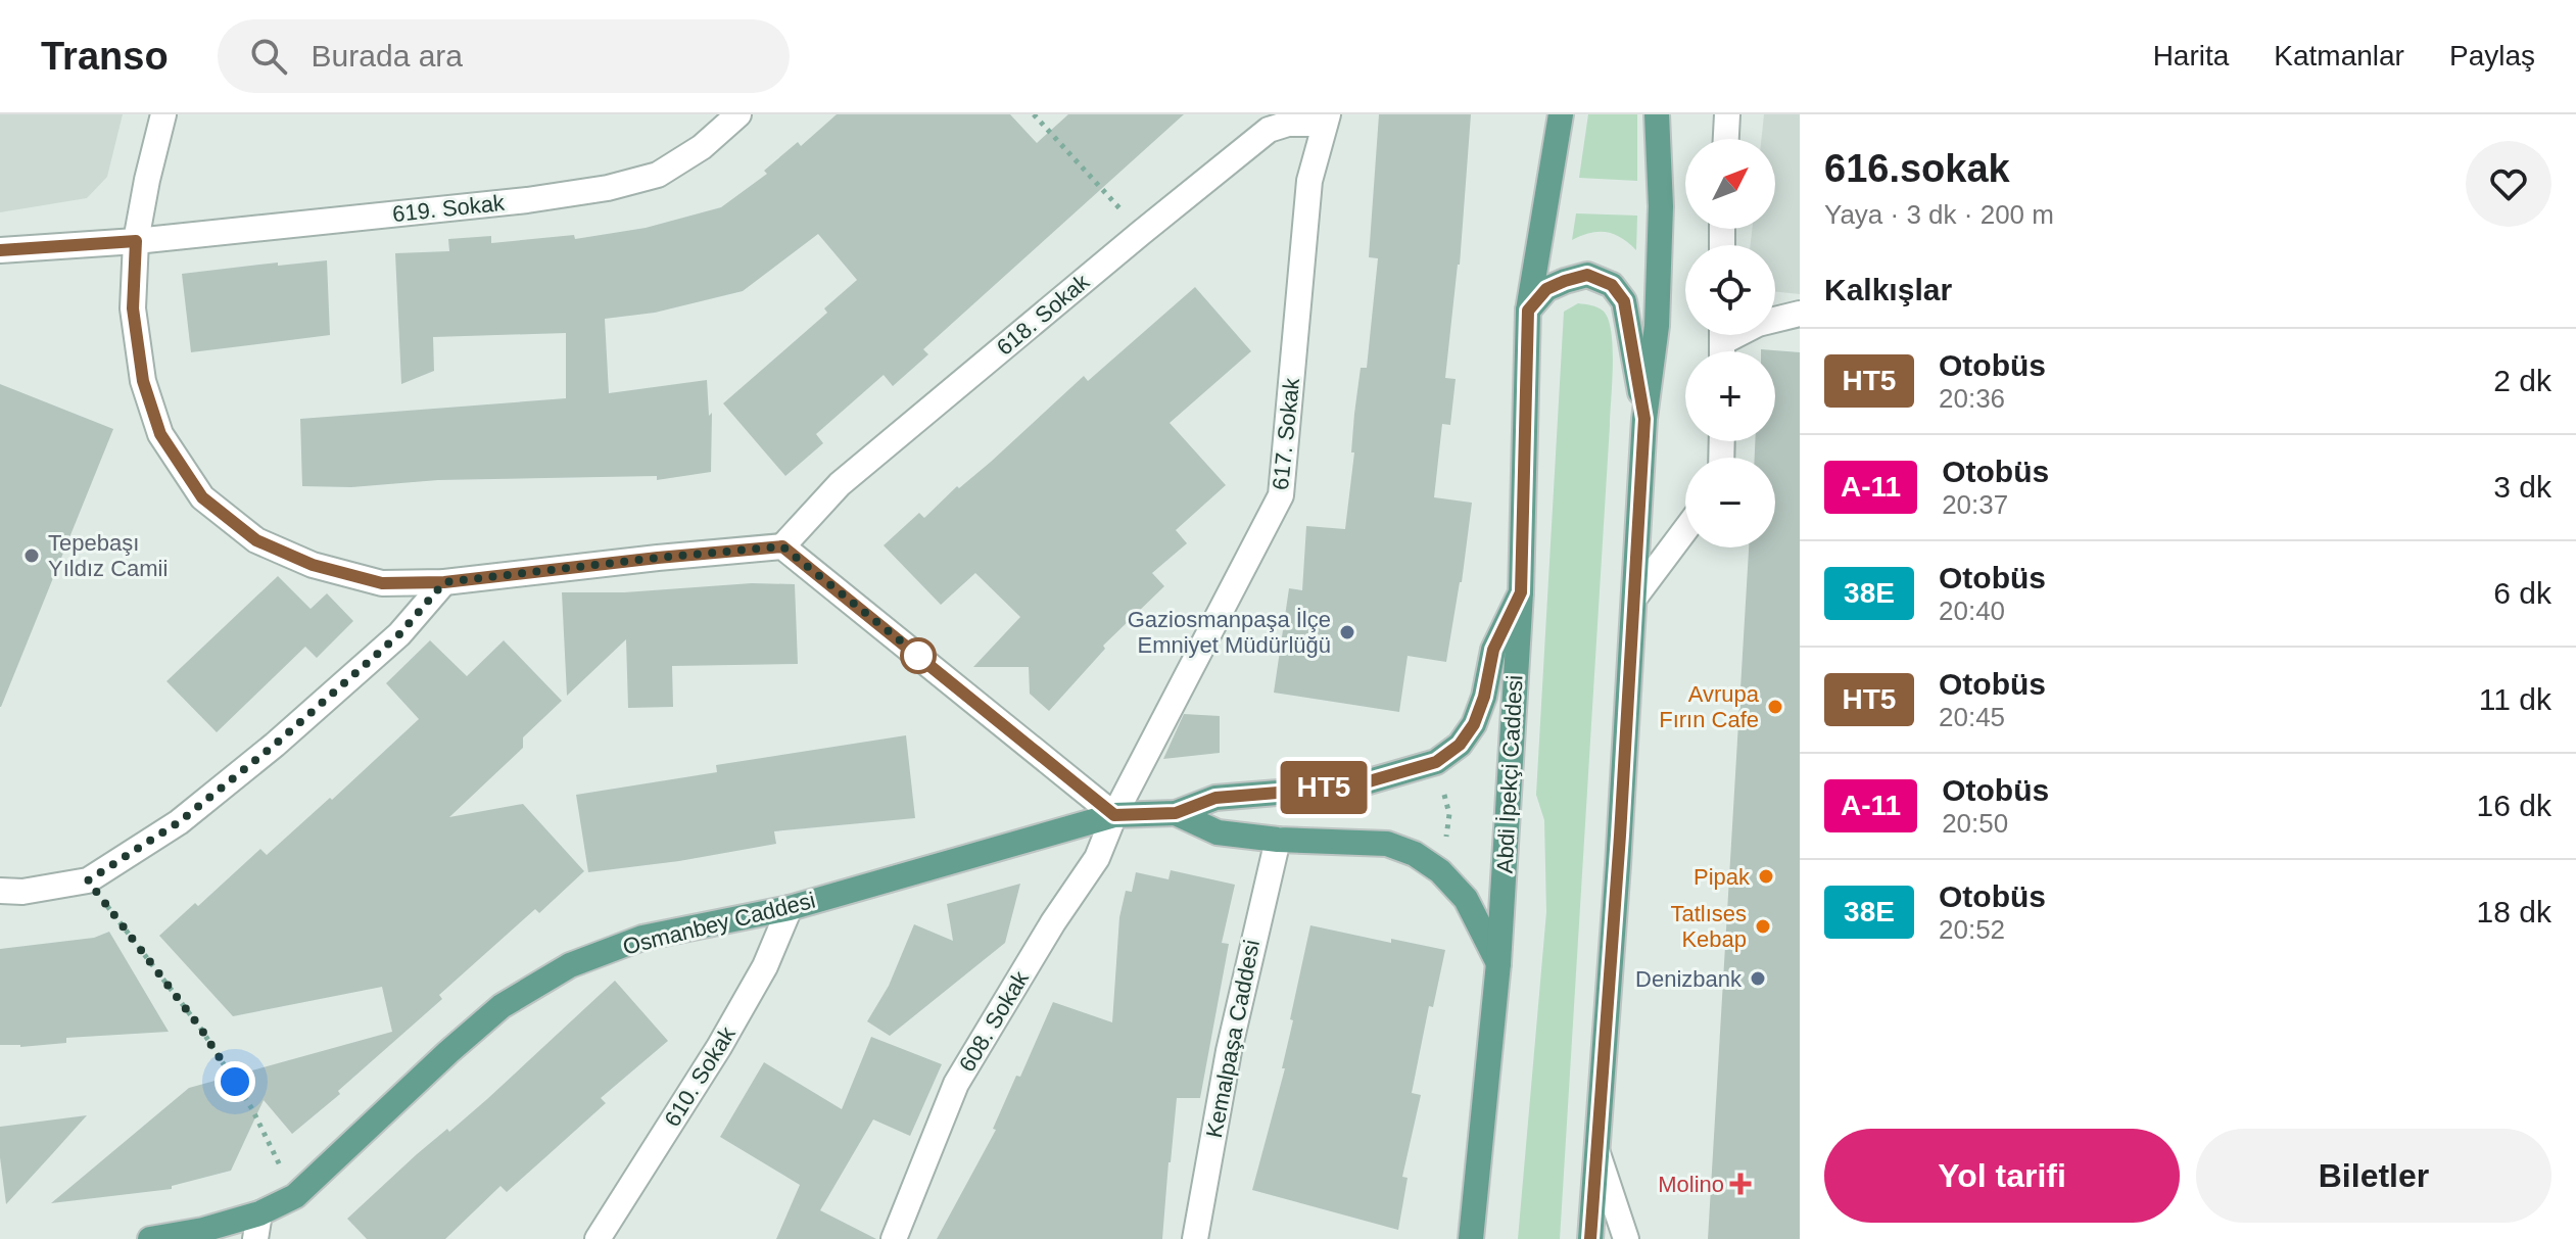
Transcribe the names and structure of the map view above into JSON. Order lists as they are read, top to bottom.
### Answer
{
  "streets": {
    "main road": ["Abdi İpekçi Caddesi", "Osmanbey Caddesi"],
    "street": [
      "619. Sokak",
      "618. Sokak",
      "617. Sokak",
      "608. Sokak",
      "Kemalpaşa Caddesi",
      "610. Sokak"
    ]
  },
  "crossings": [
    ["618. Sokak", "617. Sokak"],
    ["617. Sokak", "Osmanbey Caddesi"],
    ["617. Sokak", "608. Sokak"],
    ["Osmanbey Caddesi", "608. Sokak"],
    ["Osmanbey Caddesi", "610. Sokak"]
  ],
  "places": {
    "other": [
      "Tepebaşı Yıldız Camii",
      "Gaziosmanpaşa İlçe Emniyet Müdürlüğü",
      "Avrupa Fırın Cafe",
      "Pipak",
      "Tatlıses Kebap",
      "Denizbank"
    ],
    "health": ["Molino"]
  },
  "lines": ["bus line HT5"],
  "north": "top right",
  "page": {
    "header": "Transo",
    "search": "Burada ara",
    "nav": ["Harita", "Katmanlar", "Paylaş"],
    "on_map": "HT5",
    "heading": [
      ["616.sokak", "Yaya · 3 dk · 200 m"],
      "Kalkışlar"
    ],
    "map_buttons": ["+", "−"],
    "list": [
      {
        "mark": "HT5",
        "name": "Otobüs",
        "note": "20:36",
        "value": "2 dk"
      },
      {
        "mark": "A-11",
        "name": "Otobüs",
        "note": "20:37",
        "value": "3 dk"
      },
      {
        "mark": "38E",
        "name": "Otobüs",
        "note": "20:40",
        "value": "6 dk"
      },
      {
        "mark": "HT5",
        "name": "Otobüs",
        "note": "20:45",
        "value": "11 dk"
      },
      {
        "mark": "A-11",
        "name": "Otobüs",
        "note": "20:50",
        "value": "16 dk"
      },
      {
        "mark": "38E",
        "name": "Otobüs",
        "note": "20:52",
        "value": "18 dk"
      }
    ],
    "buttons": ["Yol tarifi", "Biletler"]
  }
}
